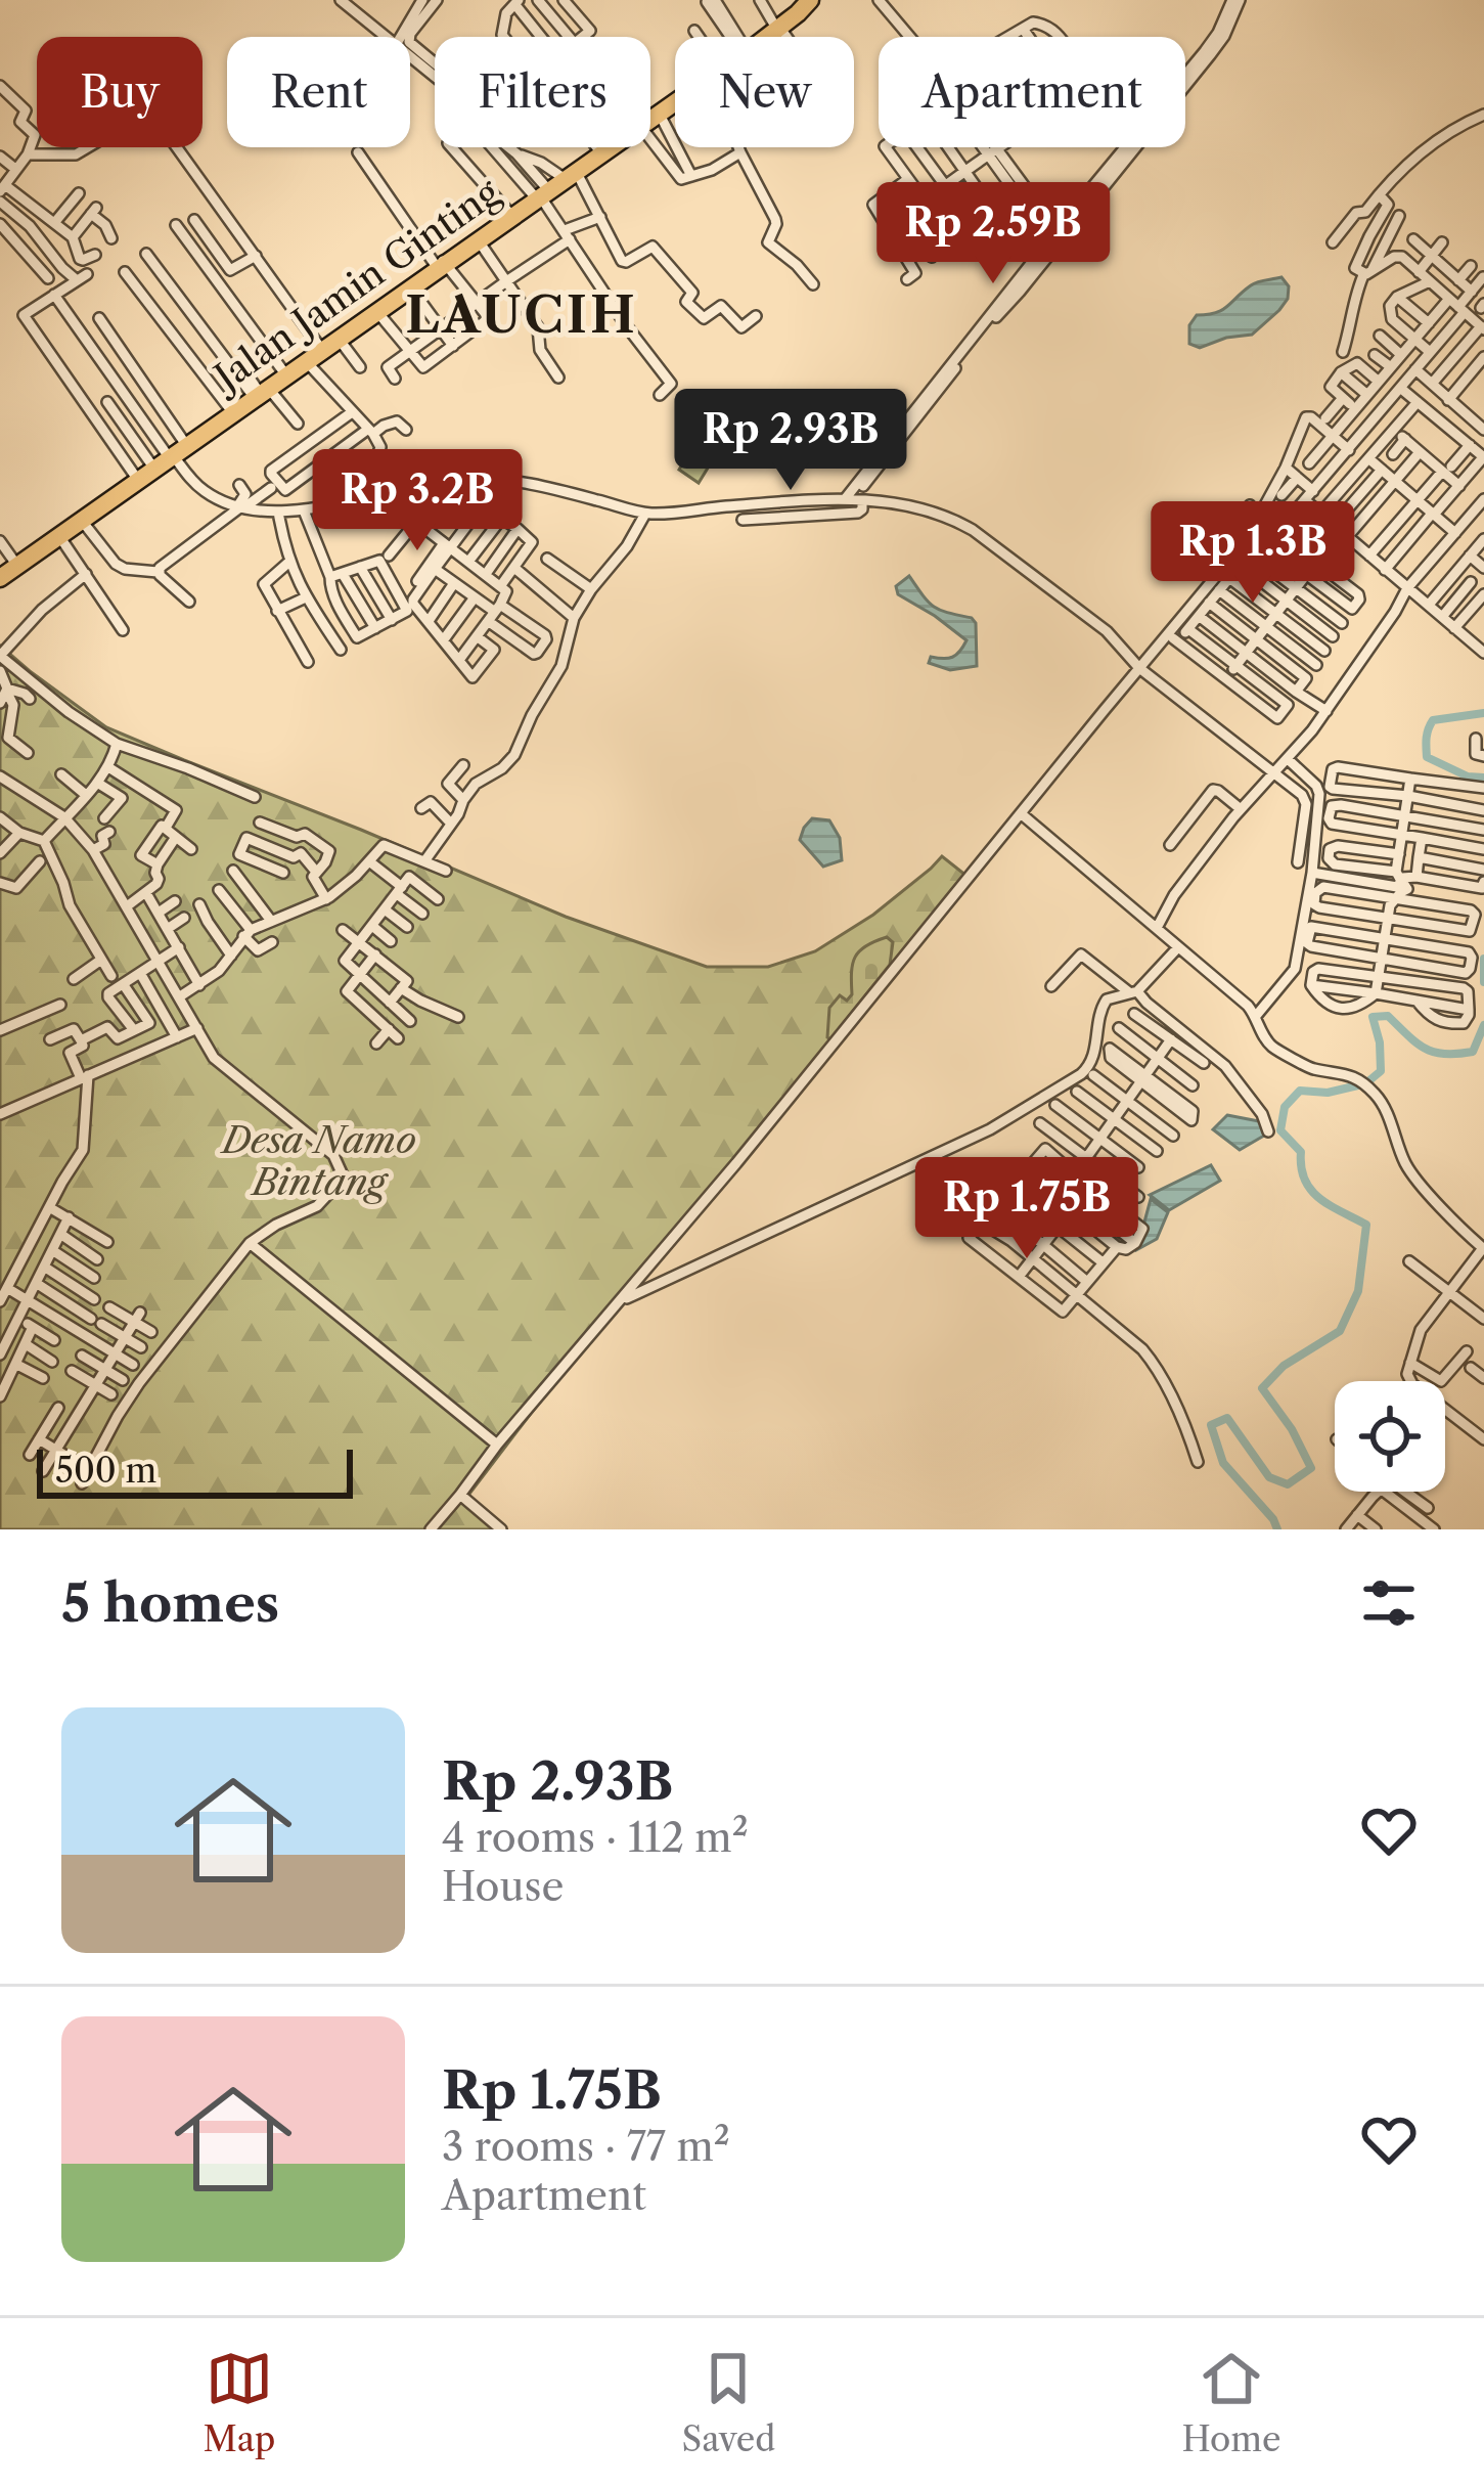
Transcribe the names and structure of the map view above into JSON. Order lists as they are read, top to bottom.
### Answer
{
  "streets": {
    "highway": ["Jalan Jamin Ginting"]
  },
  "districts": ["LAUCIH"],
  "parks": ["Desa Namo Bintang"],
  "scale_bar": "500 m",
  "page": {
    "chip": [
      "Buy",
      "Rent",
      "Filters",
      "New",
      "Apartment"
    ],
    "price": [
      "Rp 2.59B",
      "Rp 2.93B",
      "Rp 3.2B",
      "Rp 1.3B",
      "Rp 1.75B"
    ],
    "scale": "500 m",
    "heading": "5 homes",
    "list": [
      {
        "name": "Rp 2.93B",
        "note": "4 rooms · 112 m² · House"
      },
      {
        "name": "Rp 1.75B",
        "note": "3 rooms · 77 m² · Apartment"
      }
    ],
    "tabs": ["Map", "Saved", "Home"]
  }
}
